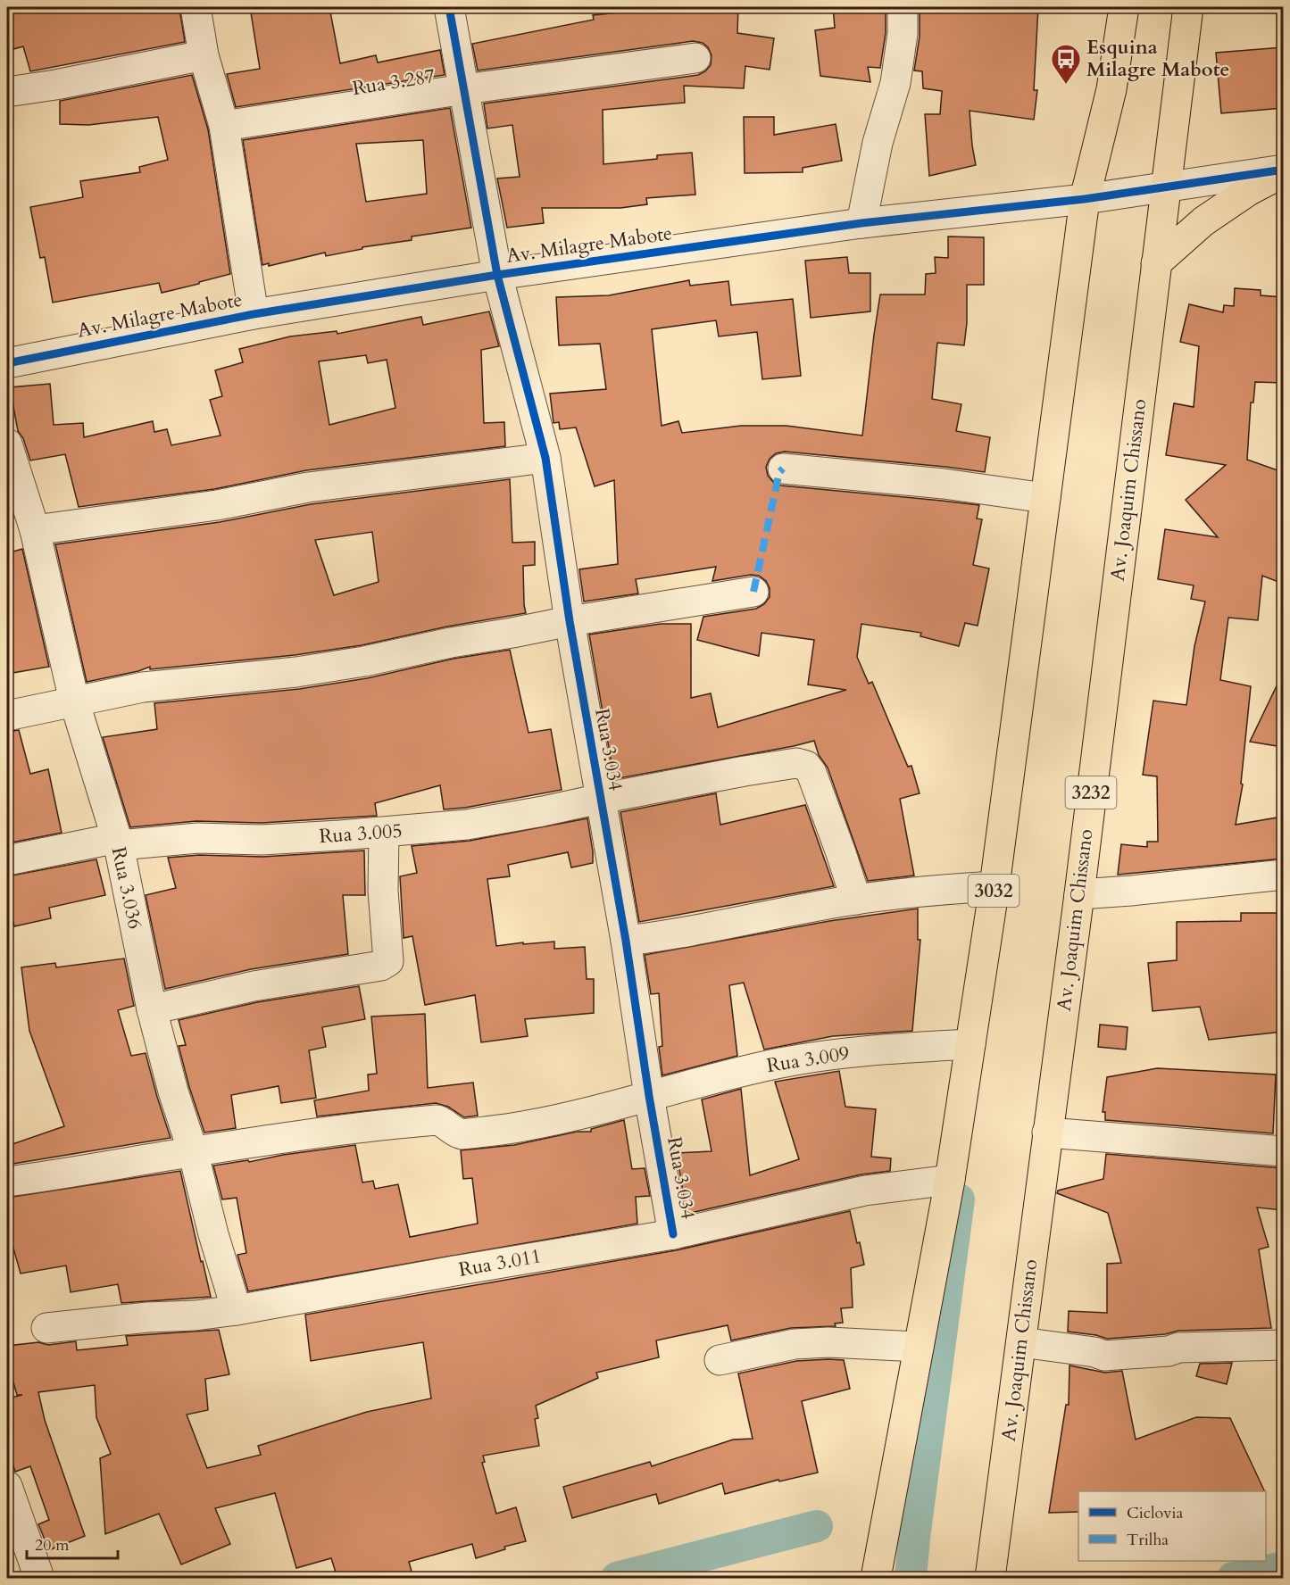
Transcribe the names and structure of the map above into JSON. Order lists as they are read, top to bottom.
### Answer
{
  "streets": {
    "main road": ["Av. Joaquim Chissano", "3232", "3032"],
    "street": [
      "Rua 3.287",
      "Av. Milagre Mabote",
      "Rua 3.034",
      "Rua 3.005",
      "Rua 3.036",
      "Rua 3.009",
      "Rua 3.011"
    ]
  },
  "crossings": [
    ["Rua 3.287", "Rua 3.034"],
    ["Av. Milagre Mabote", "Av. Joaquim Chissano"],
    ["Av. Milagre Mabote", "Rua 3.034"],
    ["Av. Milagre Mabote", "3032"],
    ["Rua 3.034", "Rua 3.005"],
    ["Rua 3.034", "Rua 3.009"],
    ["Rua 3.034", "Rua 3.011"],
    ["Rua 3.005", "Rua 3.036"],
    ["Rua 3.036", "Rua 3.009"],
    ["Rua 3.036", "Rua 3.011"],
    ["3032", "Rua 3.009"],
    ["3032", "Rua 3.011"]
  ],
  "places": {
    "bus stop": ["Esquina Milagre Mabote"]
  },
  "legend": ["Ciclovia", "Trilha"],
  "scale_bar": "20 m"
}
